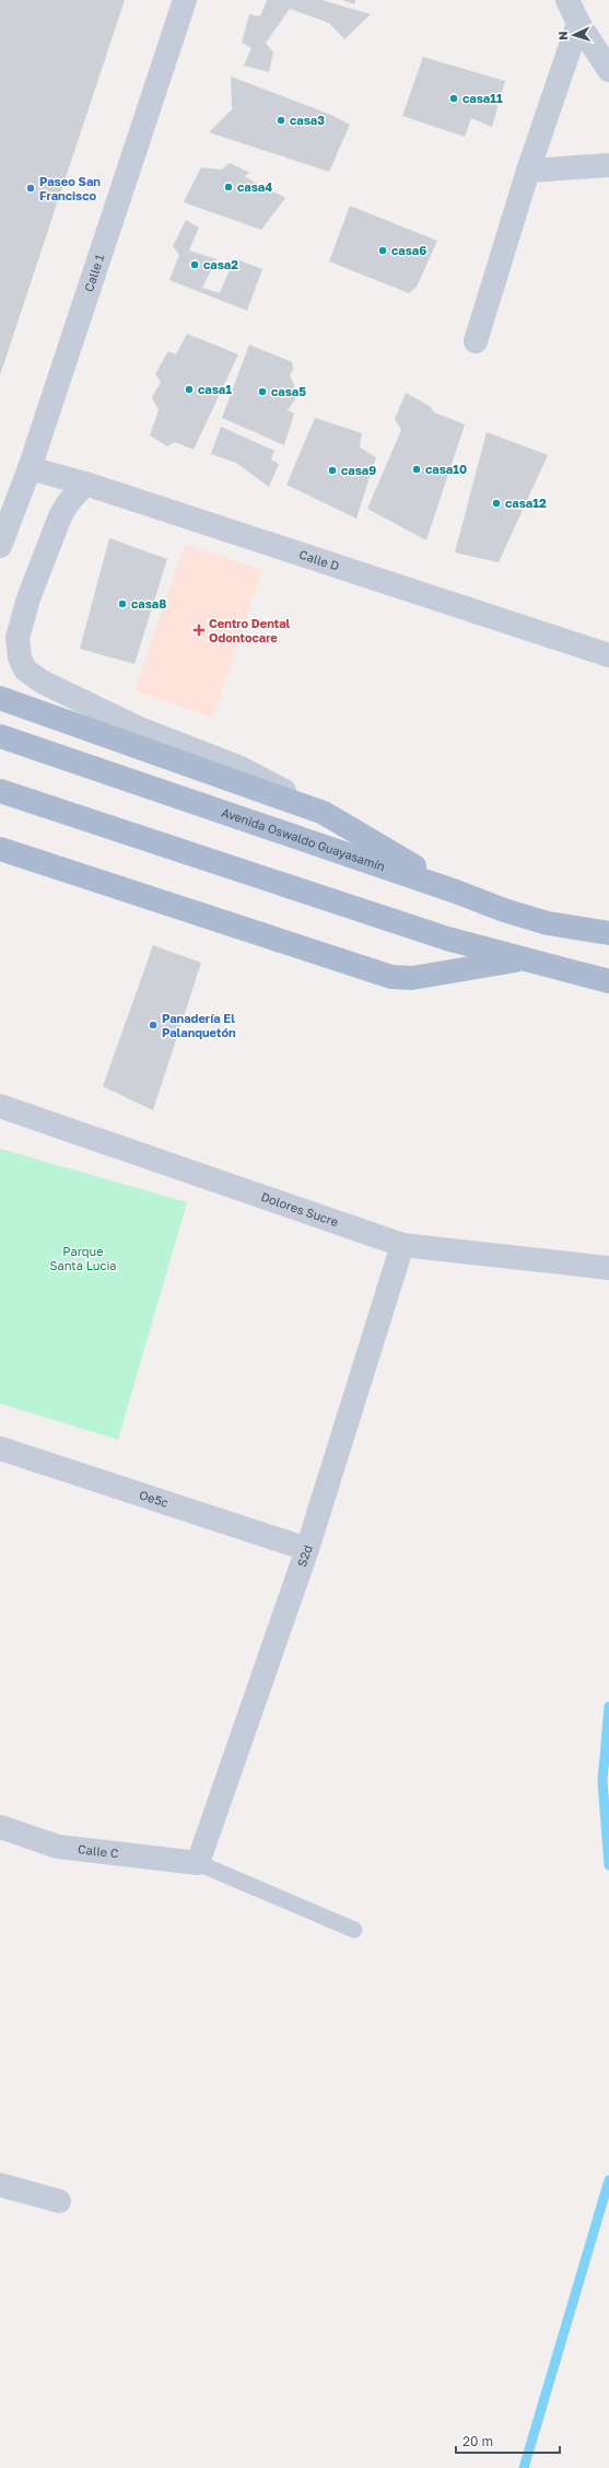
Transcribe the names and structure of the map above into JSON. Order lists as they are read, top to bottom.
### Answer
{
  "streets": {
    "main road": ["Avenida Oswaldo Guayasamín"],
    "street": [
      "Calle 1",
      "Calle D",
      "Dolores Sucre",
      "Oe5c",
      "S2d",
      "Calle C"
    ]
  },
  "crossings": [
    ["Calle 1", "Calle D"],
    ["Dolores Sucre", "S2d"],
    ["Oe5c", "S2d"],
    ["S2d", "Calle C"]
  ],
  "parks": ["Parque Santa Lucia"],
  "places": {
    "other": [
      "casa11",
      "casa3",
      "casa4",
      "Paseo San Francisco",
      "casa6",
      "casa2",
      "casa1",
      "casa5",
      "casa10",
      "casa9",
      "casa12",
      "casa8",
      "Panadería El Palanquetón"
    ],
    "health": ["Centro Dental Odontocare"]
  },
  "scale_bar": "20 m",
  "north": "left"
}
